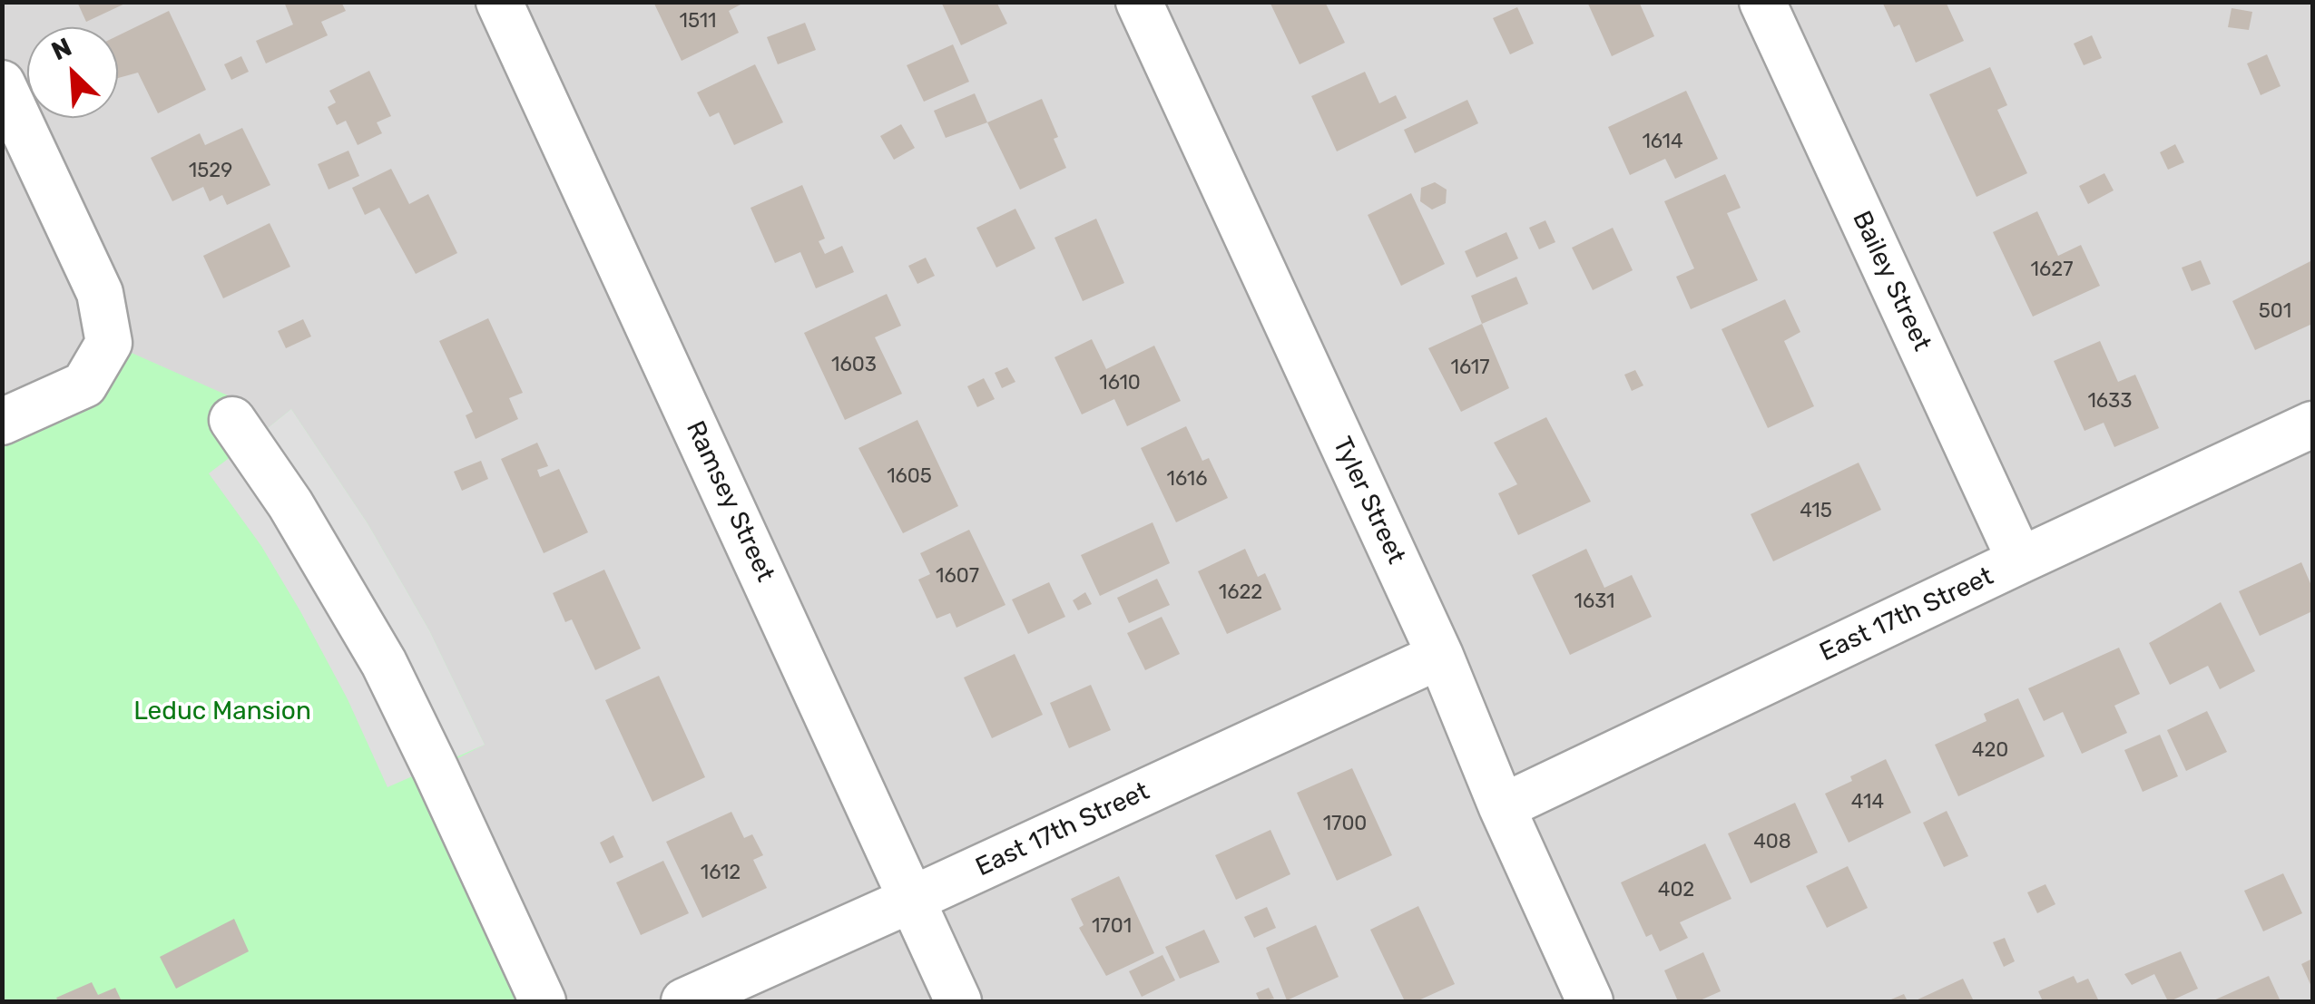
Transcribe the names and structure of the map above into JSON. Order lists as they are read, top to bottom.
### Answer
{
  "streets": {
    "street": [
      "Bailey Street",
      "Tyler Street",
      "Ramsey Street",
      "East 17th Street"
    ]
  },
  "crossings": [
    ["Bailey Street", "East 17th Street"],
    ["Tyler Street", "East 17th Street"],
    ["Ramsey Street", "East 17th Street"]
  ],
  "parks": ["Leduc Mansion"],
  "house_numbers": [
    "1511",
    "1614",
    "1529",
    "1627",
    "501",
    "1603",
    "1617",
    "1610",
    "1633",
    "1605",
    "1616",
    "415",
    "1607",
    "1622",
    "1631",
    "420",
    "414",
    "1700",
    "408",
    "1612",
    "402",
    "1701"
  ],
  "north": "top left"
}
